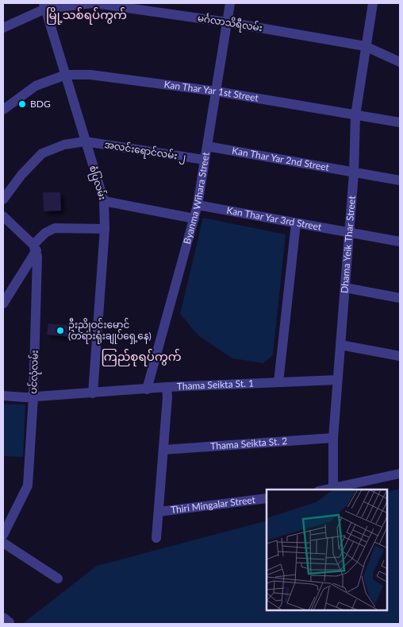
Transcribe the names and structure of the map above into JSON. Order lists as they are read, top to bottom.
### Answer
{
  "streets": {
    "street": [
      "မင်္ဂလာသိရီလမ်း",
      "Kan Thar Yar 1st Street",
      "အလင်းရောင်လမ်း ၂",
      "Kan Thar Yar 2nd Street",
      "စံပြလမ်း",
      "Byanma Wihara Street",
      "Kan Thar Yar 3rd Street",
      "Dhama Yeik Thar Street",
      "ပင်လုံလမ်း",
      "Thama Seikta St. 1",
      "Thama Seikta St. 2",
      "Thiri Mingalar Street"
    ]
  },
  "crossings": [
    ["မင်္ဂလာသိရီလမ်း", "စံပြလမ်း"],
    ["မင်္ဂလာသိရီလမ်း", "Byanma Wihara Street"],
    ["မင်္ဂလာသိရီလမ်း", "Dhama Yeik Thar Street"],
    ["Kan Thar Yar 1st Street", "စံပြလမ်း"],
    ["Kan Thar Yar 1st Street", "Byanma Wihara Street"],
    ["Kan Thar Yar 1st Street", "Dhama Yeik Thar Street"],
    ["အလင်းရောင်လမ်း ၂", "စံပြလမ်း"],
    ["အလင်းရောင်လမ်း ၂", "Byanma Wihara Street"],
    ["Kan Thar Yar 2nd Street", "Byanma Wihara Street"],
    ["Kan Thar Yar 2nd Street", "Dhama Yeik Thar Street"],
    ["စံပြလမ်း", "Thama Seikta St. 1"],
    ["Byanma Wihara Street", "Kan Thar Yar 3rd Street"],
    ["Byanma Wihara Street", "Thama Seikta St. 1"],
    ["Kan Thar Yar 3rd Street", "Dhama Yeik Thar Street"],
    ["Dhama Yeik Thar Street", "Thama Seikta St. 1"],
    ["Dhama Yeik Thar Street", "Thama Seikta St. 2"],
    ["ပင်လုံလမ်း", "Thama Seikta St. 1"]
  ],
  "districts": ["မြို့သစ်ရပ်ကွက်", "ကြည်စုရပ်ကွက်"],
  "places": ["BDG", "ဦးညိုဝင်းမောင် (တရားရုံးချုပ်ရှေ့နေ)"]
}
